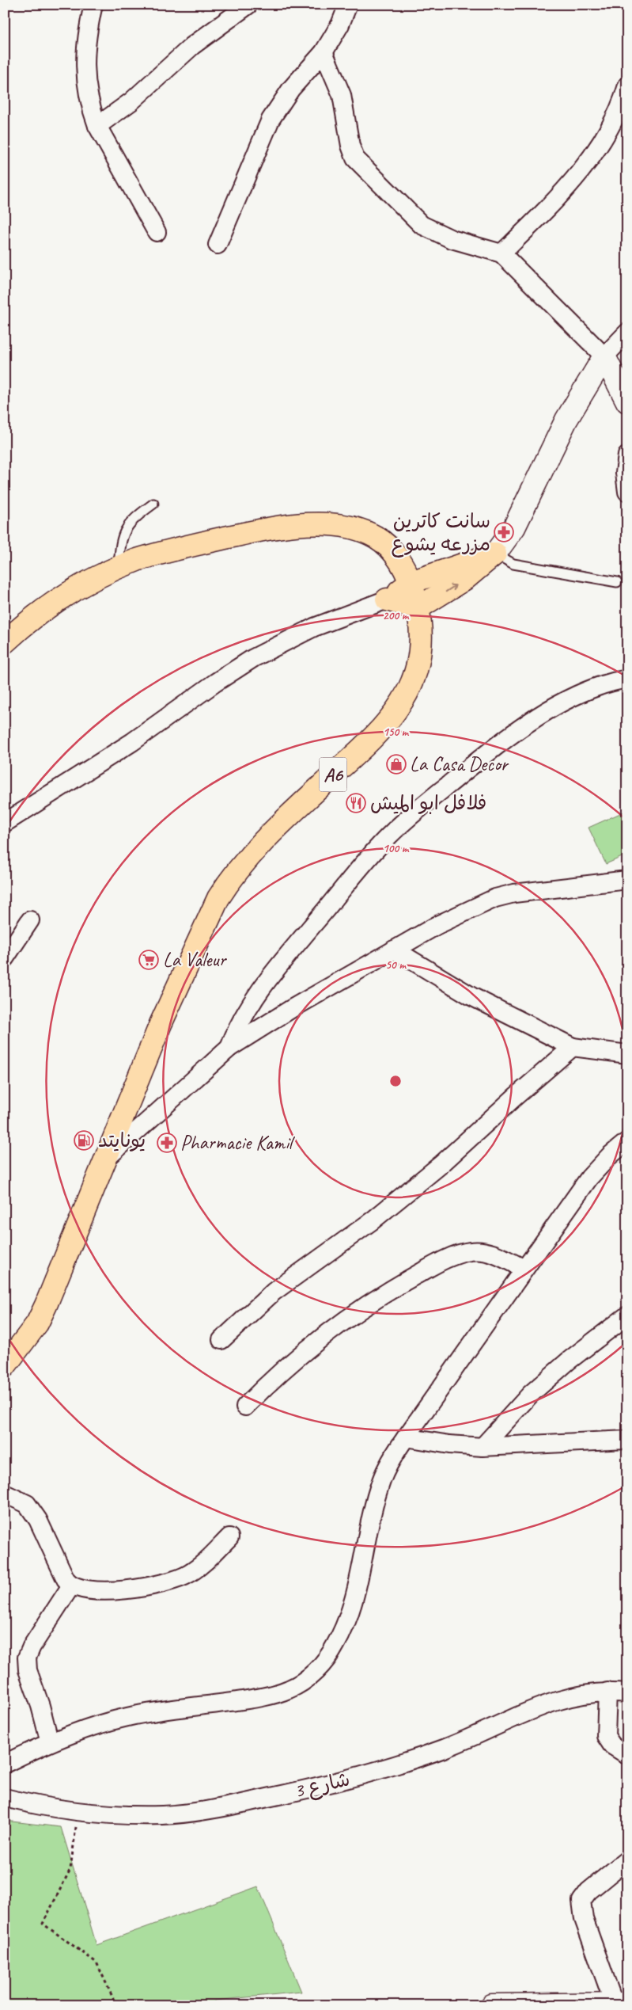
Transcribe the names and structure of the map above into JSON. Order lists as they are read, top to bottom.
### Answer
{
  "streets": {
    "highway": ["A6"],
    "street": ["شارع 3"]
  },
  "places": {
    "pharmacy": ["سانت كاترين مزرعه يشوع", "Pharmacie Kamil"],
    "shop": ["La Casa Decor"],
    "restaurant": ["فلافل ابو الميش"],
    "supermarket": ["La Valeur"],
    "fuel station": ["يونايتد"]
  },
  "rings": [
    "200 m",
    "150 m",
    "100 m",
    "50 m"
  ]
}
